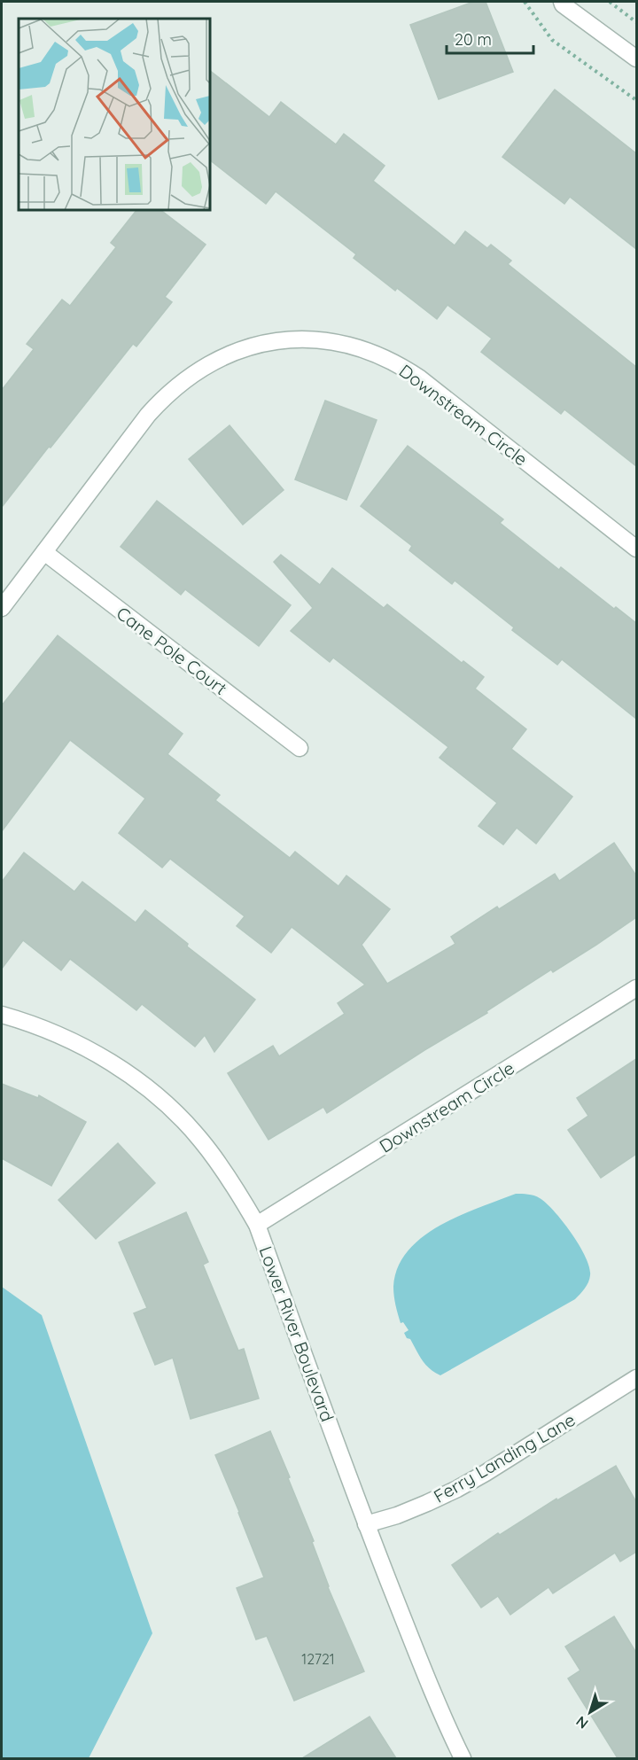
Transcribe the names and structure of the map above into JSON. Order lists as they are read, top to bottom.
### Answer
{
  "streets": {
    "street": [
      "Downstream Circle",
      "Cane Pole Court",
      "Lower River Boulevard",
      "Ferry Landing Lane"
    ]
  },
  "crossings": [
    ["Downstream Circle", "Cane Pole Court"],
    ["Downstream Circle", "Lower River Boulevard"],
    ["Lower River Boulevard", "Ferry Landing Lane"]
  ],
  "house_numbers": ["12721"],
  "scale_bar": "20 m",
  "north": "bottom left"
}
